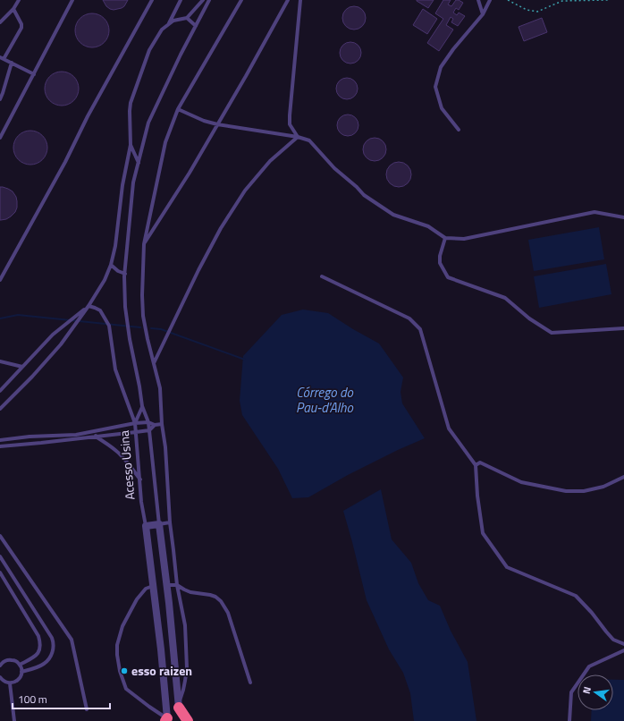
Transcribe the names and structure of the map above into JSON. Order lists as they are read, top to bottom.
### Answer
{
  "streets": {
    "street": ["Acesso Usina"]
  },
  "water": ["Córrego do Pau-d'Alho"],
  "places": ["esso raizen"],
  "scale_bar": "100 m",
  "north": "left"
}
